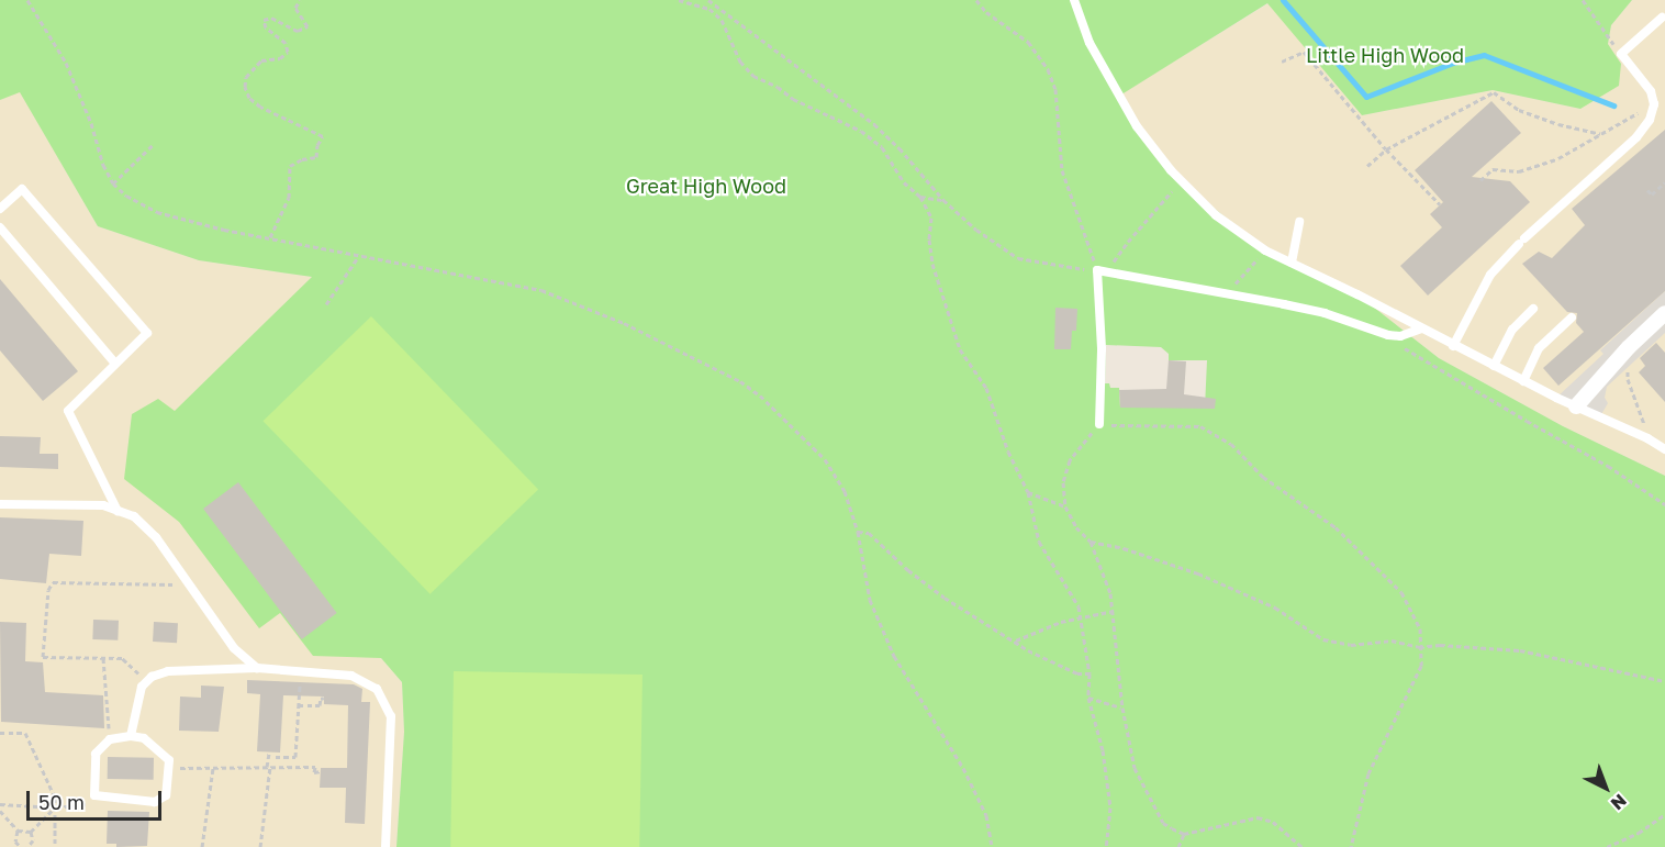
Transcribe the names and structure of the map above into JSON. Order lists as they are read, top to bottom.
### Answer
{
  "parks": ["Little High Wood", "Great High Wood"],
  "scale_bar": "50 m",
  "north": "bottom right"
}
